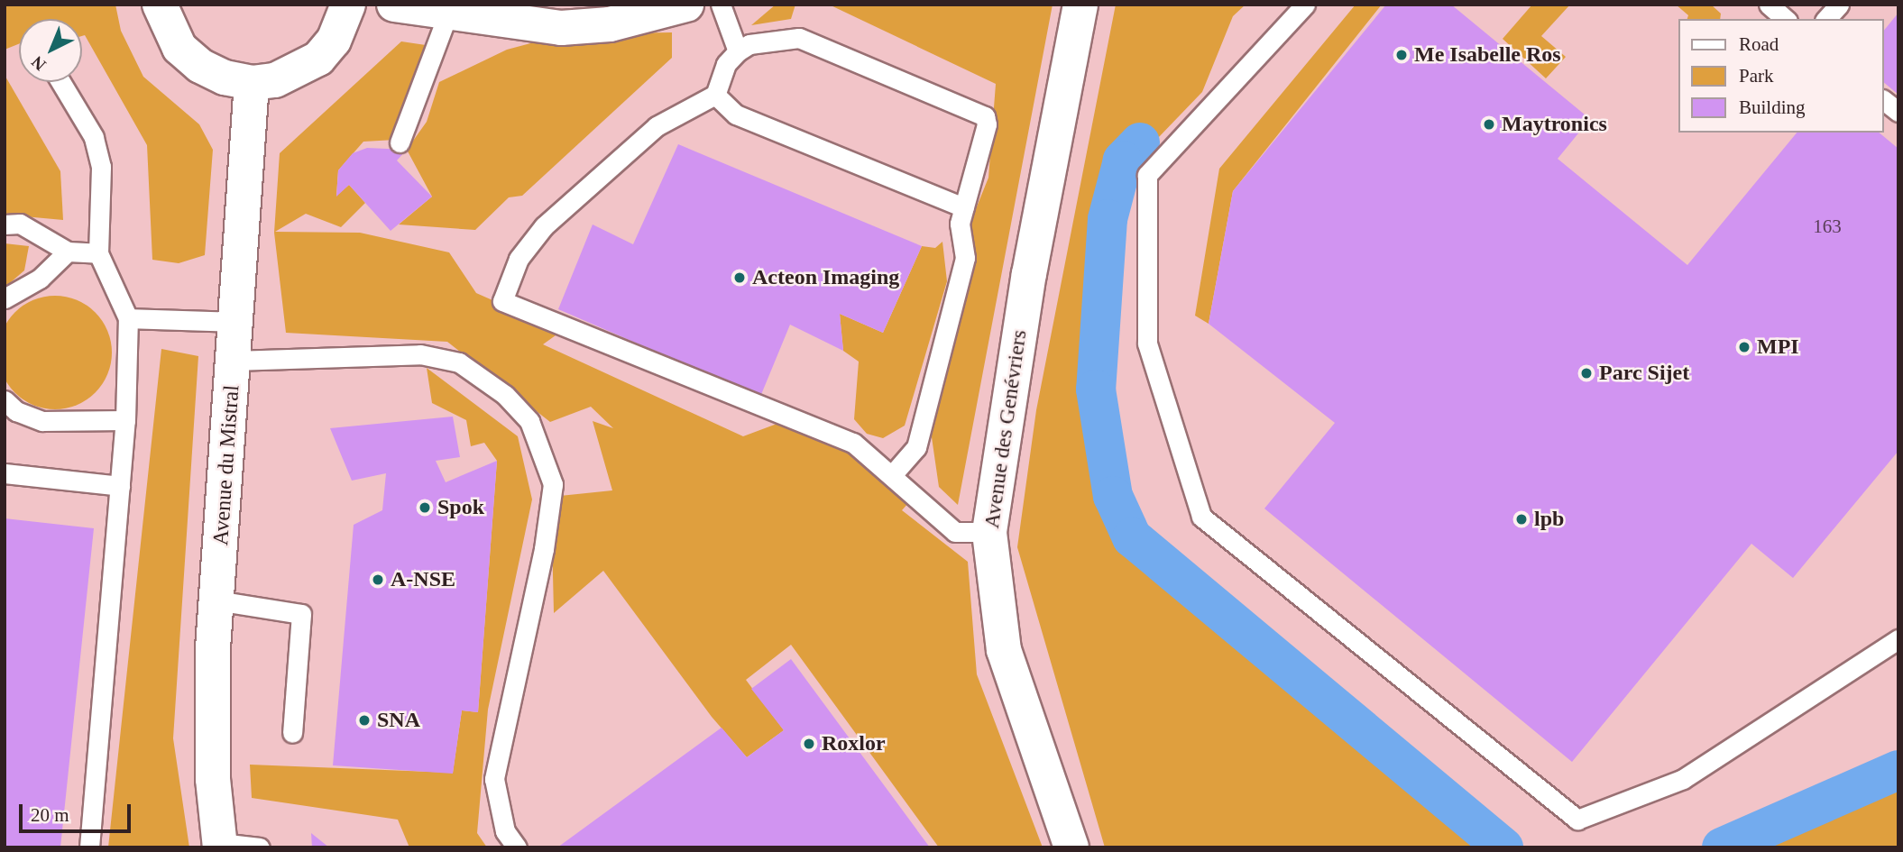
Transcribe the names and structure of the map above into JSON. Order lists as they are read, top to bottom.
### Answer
{
  "streets": {
    "street": ["Avenue des Genévriers", "Avenue du Mistral"]
  },
  "places": [
    "Me Isabelle Ros",
    "Maytronics",
    "Acteon Imaging",
    "MPI",
    "Parc Sijet",
    "Spok",
    "lpb",
    "A-NSE",
    "SNA",
    "Roxlor"
  ],
  "house_numbers": ["163"],
  "legend": ["Road", "Park", "Building"],
  "scale_bar": "20 m",
  "north": "bottom left"
}
